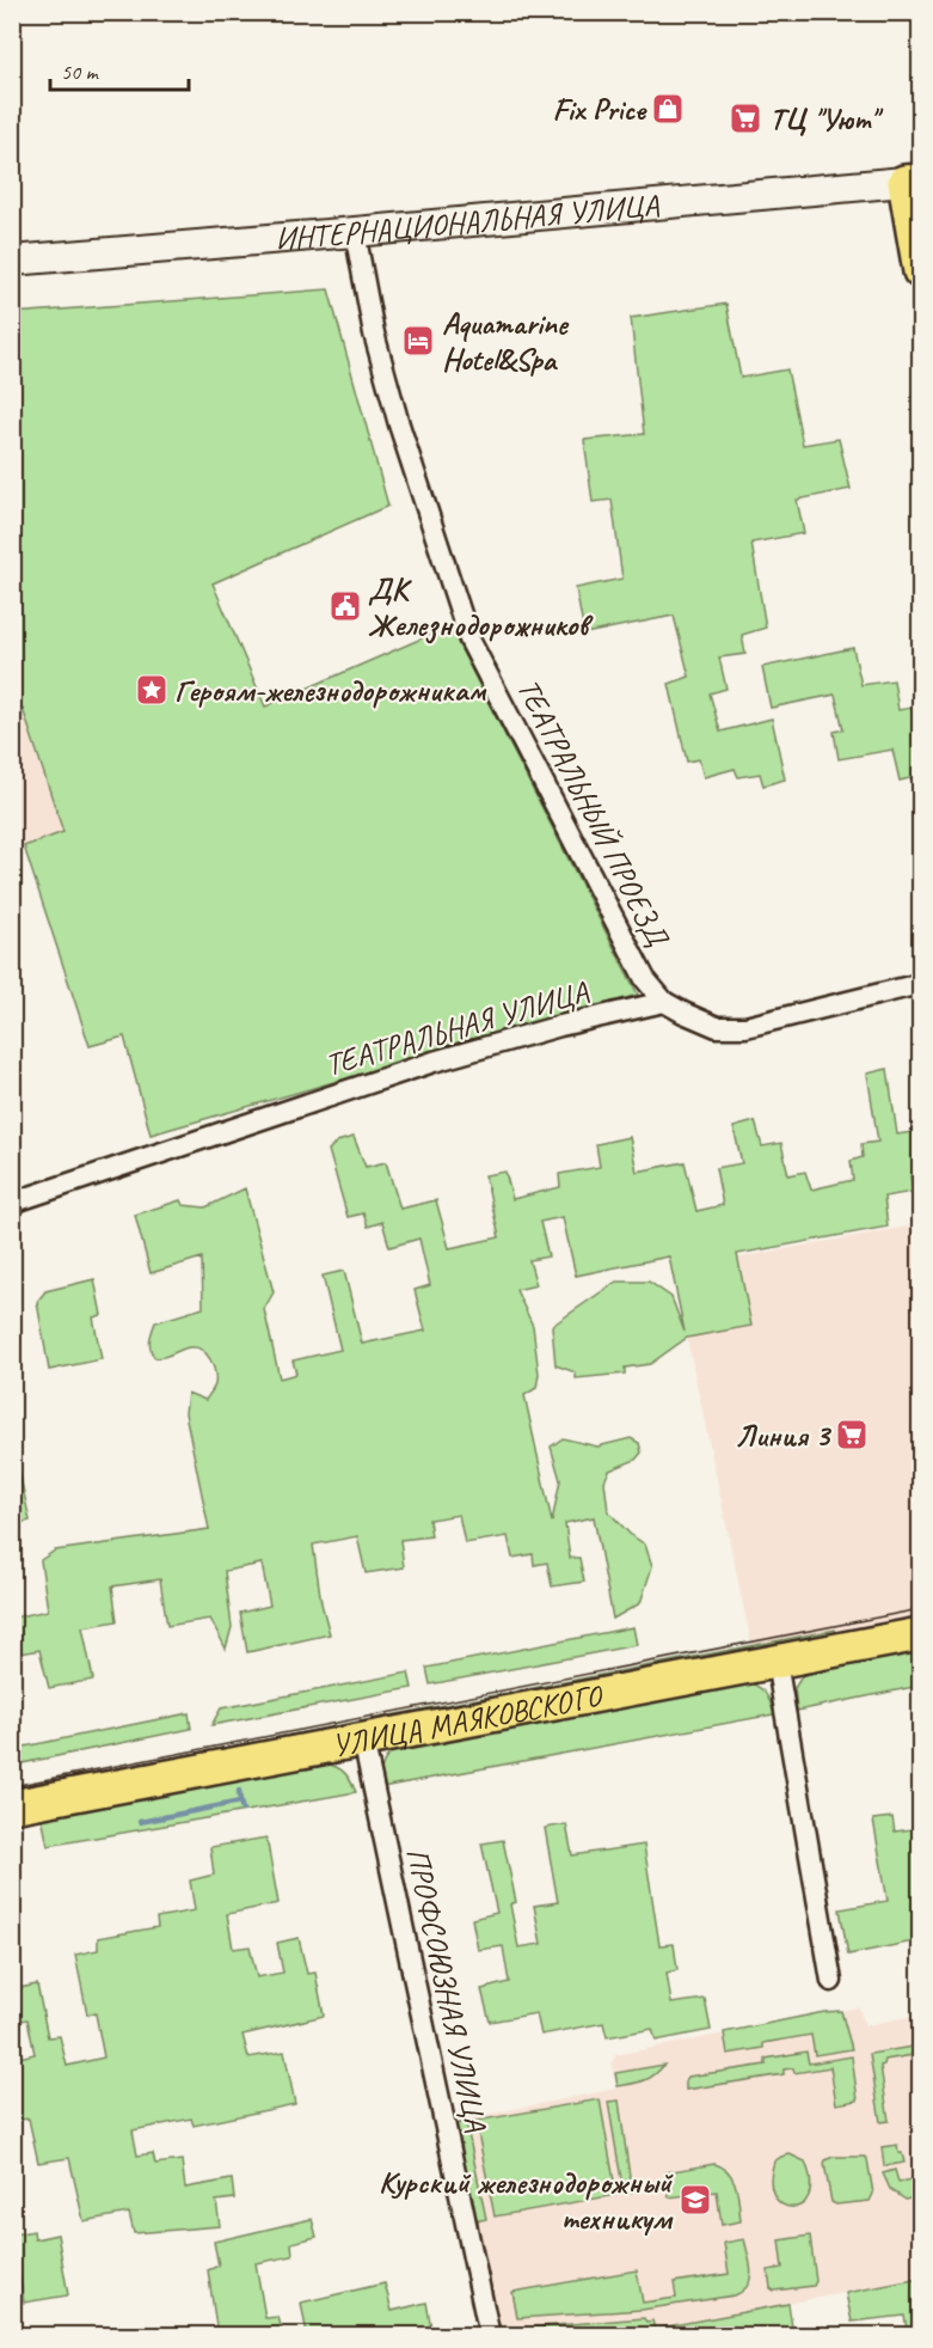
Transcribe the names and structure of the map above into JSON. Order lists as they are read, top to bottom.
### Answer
{
  "streets": {
    "main road": ["ИНТЕРНАЦИОНАЛЬНАЯ УЛИЦА", "УЛИЦА МАЯКОВСКОГО"],
    "street": ["ТЕАТРАЛЬНЫЙ ПРОЕЗД", "ТЕАТРАЛЬНАЯ УЛИЦА", "ПРОФСОЮЗНАЯ УЛИЦА"]
  },
  "crossings": [
    ["ИНТЕРНАЦИОНАЛЬНАЯ УЛИЦА", "ТЕАТРАЛЬНЫЙ ПРОЕЗД"],
    ["ТЕАТРАЛЬНЫЙ ПРОЕЗД", "ТЕАТРАЛЬНАЯ УЛИЦА"],
    ["УЛИЦА МАЯКОВСКОГО", "ПРОФСОЮЗНАЯ УЛИЦА"]
  ],
  "places": {
    "shop": ["Fix Price"],
    "supermarket": ["ТЦ \"Уют\"", "Линия 3"],
    "hotel": ["Aquamarine Hotel&Spa"],
    "public building": ["ДК Железнодорожников"],
    "place": ["Героям-железнодорожникам"],
    "school or university": ["Курский железнодорожный техникум"]
  },
  "scale_bar": "50 m"
}
